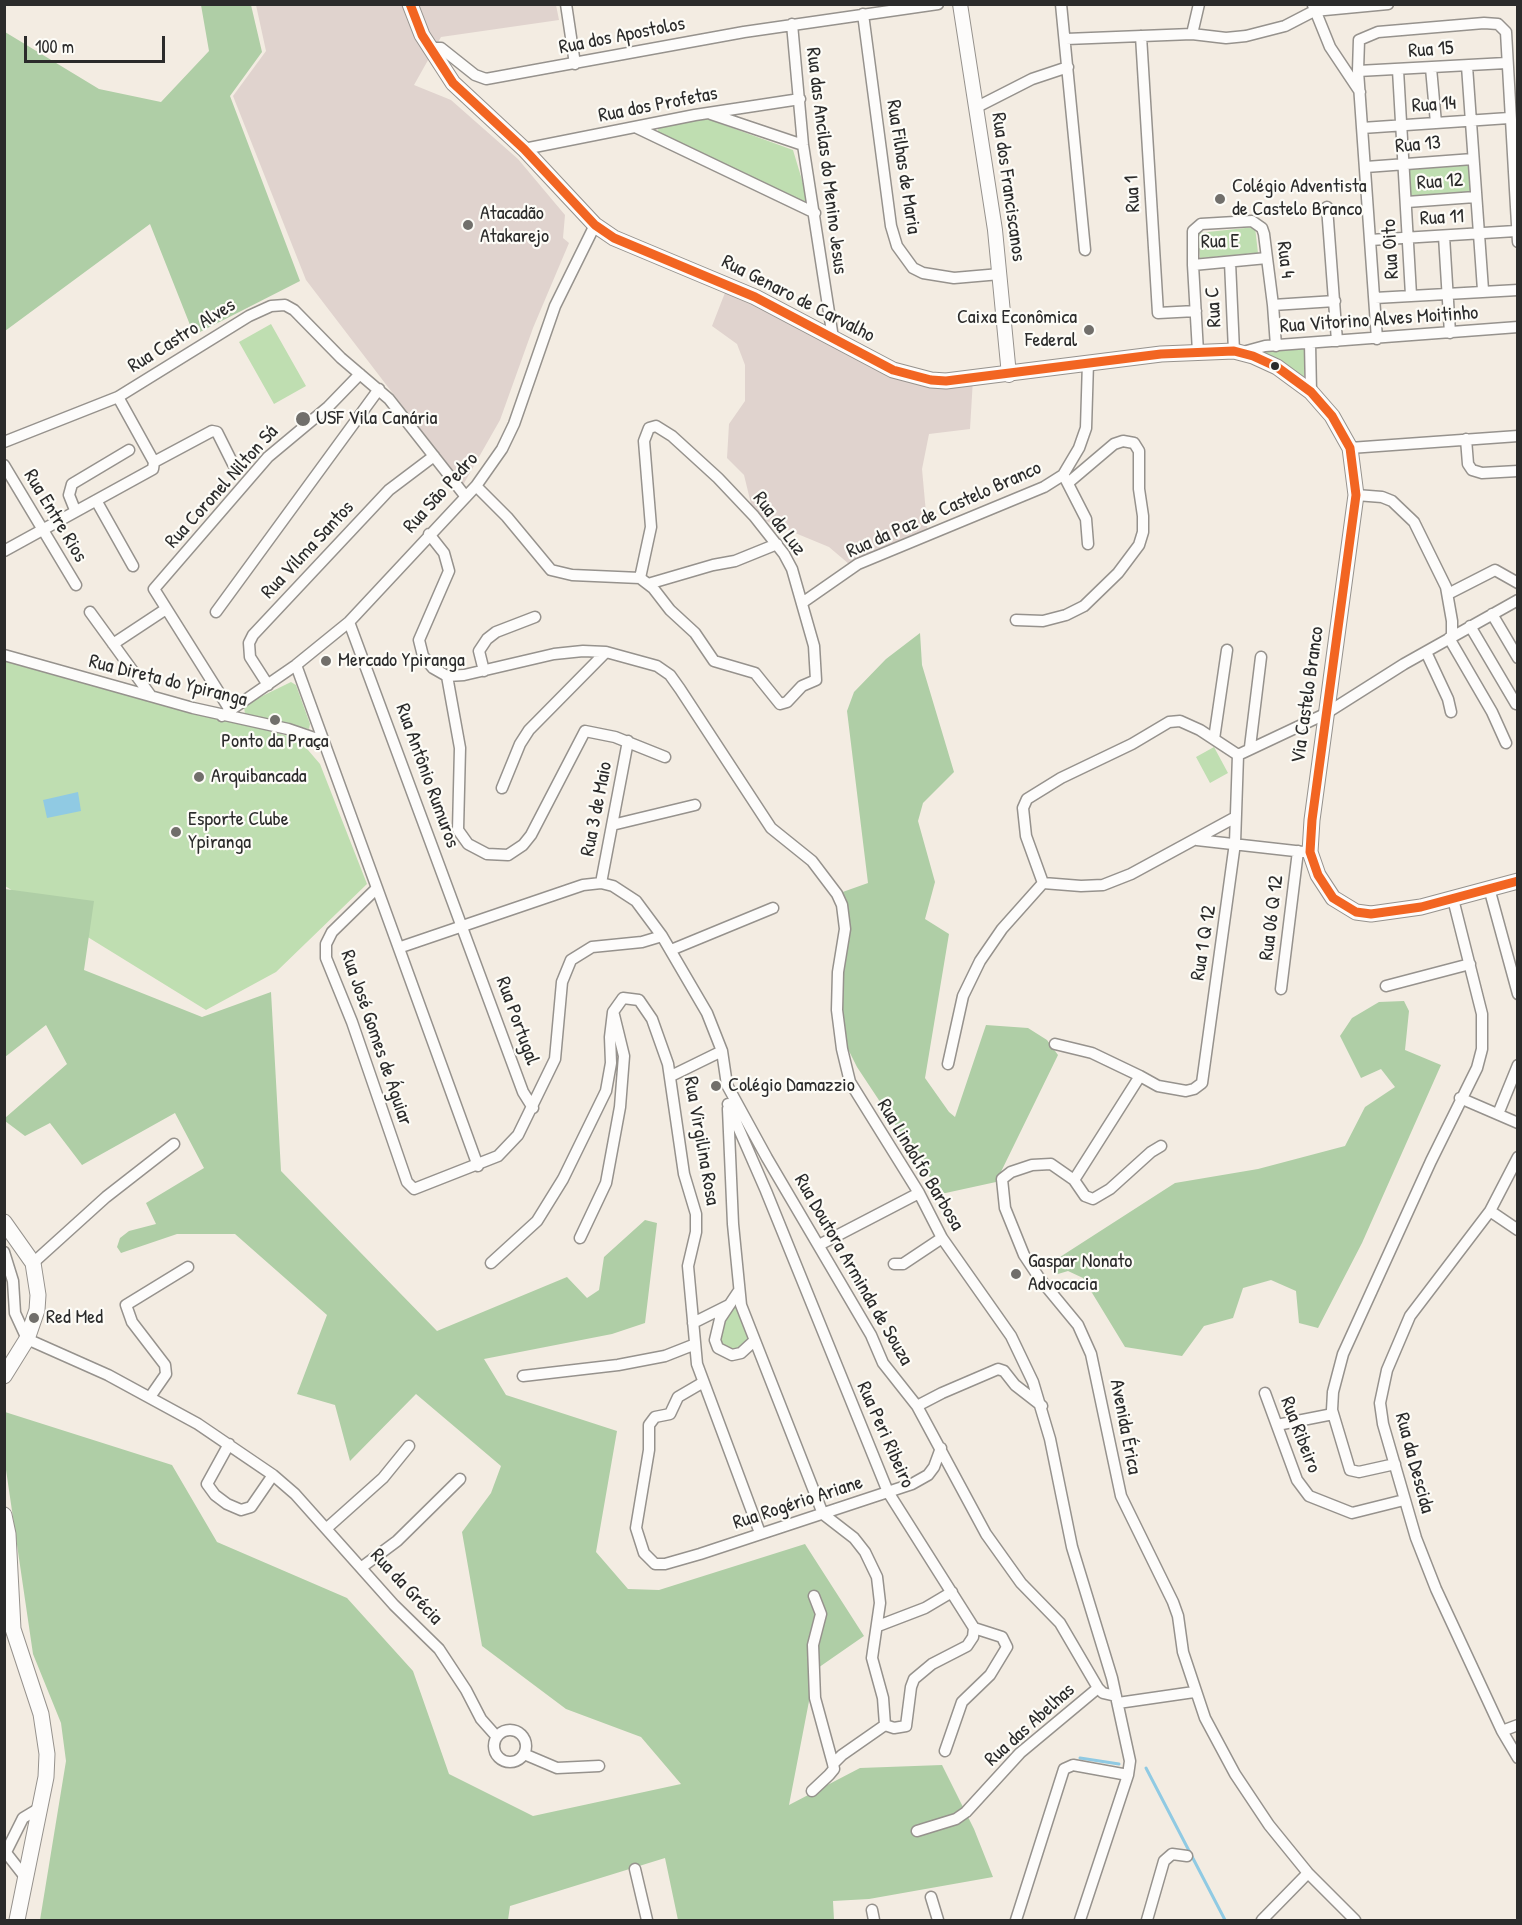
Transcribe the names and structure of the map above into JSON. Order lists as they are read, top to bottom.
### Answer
{
  "streets": {
    "main road": ["Rua Genaro de Carvalho", "Via Castelo Branco"],
    "street": [
      "Rua dos Apostolos",
      "Rua 15",
      "Rua dos Profetas",
      "Rua 14",
      "Rua 13",
      "Rua das Ancilas do Menino Jesus",
      "Rua Filhas de Maria",
      "Rua 12",
      "Rua dos Franciscanos",
      "Rua 1",
      "Rua 11",
      "Rua E",
      "Rua Oito",
      "Rua 4",
      "Rua C",
      "Rua Vitorino Alves Moitinho",
      "Rua Castro Alves",
      "Rua Coronel Nilton Sá",
      "Rua São Pedro",
      "Rua da Paz de Castelo Branco",
      "Rua Entre Rios",
      "Rua da Luz",
      "Rua Vilma Santos",
      "Rua Direta do Ypiranga",
      "Rua Antônio Rumuros",
      "Rua 3 de Maio",
      "Rua 06 Q 12",
      "Rua 1 Q 12",
      "Rua Portugal",
      "Rua José Gomes de Águiar",
      "Rua Virgilina Rosa",
      "Rua Lindolfo Barbosa",
      "Rua Doutora Arminda de Souza",
      "Avenida Érica",
      "Rua Peri Ribeiro",
      "Rua Ribeiro",
      "Rua da Descida",
      "Rua Rogério Ariane",
      "Rua da Grécia",
      "Rua das Abelhas"
    ]
  },
  "crossings": [
    ["Rua dos Apostolos", "Rua das Ancilas do Menino Jesus"],
    ["Rua dos Apostolos", "Rua Filhas de Maria"],
    ["Rua dos Apostolos", "Rua Genaro de Carvalho"],
    ["Rua dos Profetas", "Rua das Ancilas do Menino Jesus"],
    ["Rua dos Profetas", "Rua Genaro de Carvalho"],
    ["Rua 13", "Rua Oito"],
    ["Rua das Ancilas do Menino Jesus", "Rua Genaro de Carvalho"],
    ["Rua Filhas de Maria", "Rua dos Franciscanos"],
    ["Rua 12", "Rua Oito"],
    ["Rua dos Franciscanos", "Rua Genaro de Carvalho"],
    ["Rua 11", "Rua Oito"],
    ["Rua E", "Rua 4"],
    ["Rua E", "Rua C"],
    ["Rua 4", "Rua Vitorino Alves Moitinho"],
    ["Rua Genaro de Carvalho", "Rua C"],
    ["Rua Genaro de Carvalho", "Rua Vitorino Alves Moitinho"],
    ["Rua Genaro de Carvalho", "Rua São Pedro"],
    ["Rua Genaro de Carvalho", "Rua da Paz de Castelo Branco"],
    ["Rua Genaro de Carvalho", "Via Castelo Branco"],
    ["Rua C", "Rua Vitorino Alves Moitinho"],
    ["Rua C", "Via Castelo Branco"],
    ["Rua Vitorino Alves Moitinho", "Via Castelo Branco"],
    ["Rua Castro Alves", "Rua Coronel Nilton Sá"],
    ["Rua São Pedro", "Rua Vilma Santos"],
    ["Rua São Pedro", "Rua Direta do Ypiranga"],
    ["Rua São Pedro", "Rua Antônio Rumuros"],
    ["Rua da Paz de Castelo Branco", "Rua da Luz"],
    ["Via Castelo Branco", "Rua 06 Q 12"],
    ["Rua Antônio Rumuros", "Rua Portugal"],
    ["Rua 3 de Maio", "Rua Doutora Arminda de Souza"],
    ["Rua Virgilina Rosa", "Rua Rogério Ariane"],
    ["Rua Doutora Arminda de Souza", "Rua Rogério Ariane"],
    ["Rua Doutora Arminda de Souza", "Rua das Abelhas"],
    ["Rua Peri Ribeiro", "Rua Rogério Ariane"],
    ["Rua Ribeiro", "Rua da Descida"]
  ],
  "places": [
    "Colégio Adventista de Castelo Branco",
    "Atacadão Atakarejo",
    "Caixa Econômica Federal",
    "USF Vila Canária",
    "Mercado Ypiranga",
    "Ponto da Praça",
    "Arquibancada",
    "Esporte Clube Ypiranga",
    "Colégio Damazzio",
    "Gaspar Nonato Advocacia",
    "Red Med"
  ],
  "scale_bar": "100 m"
}
